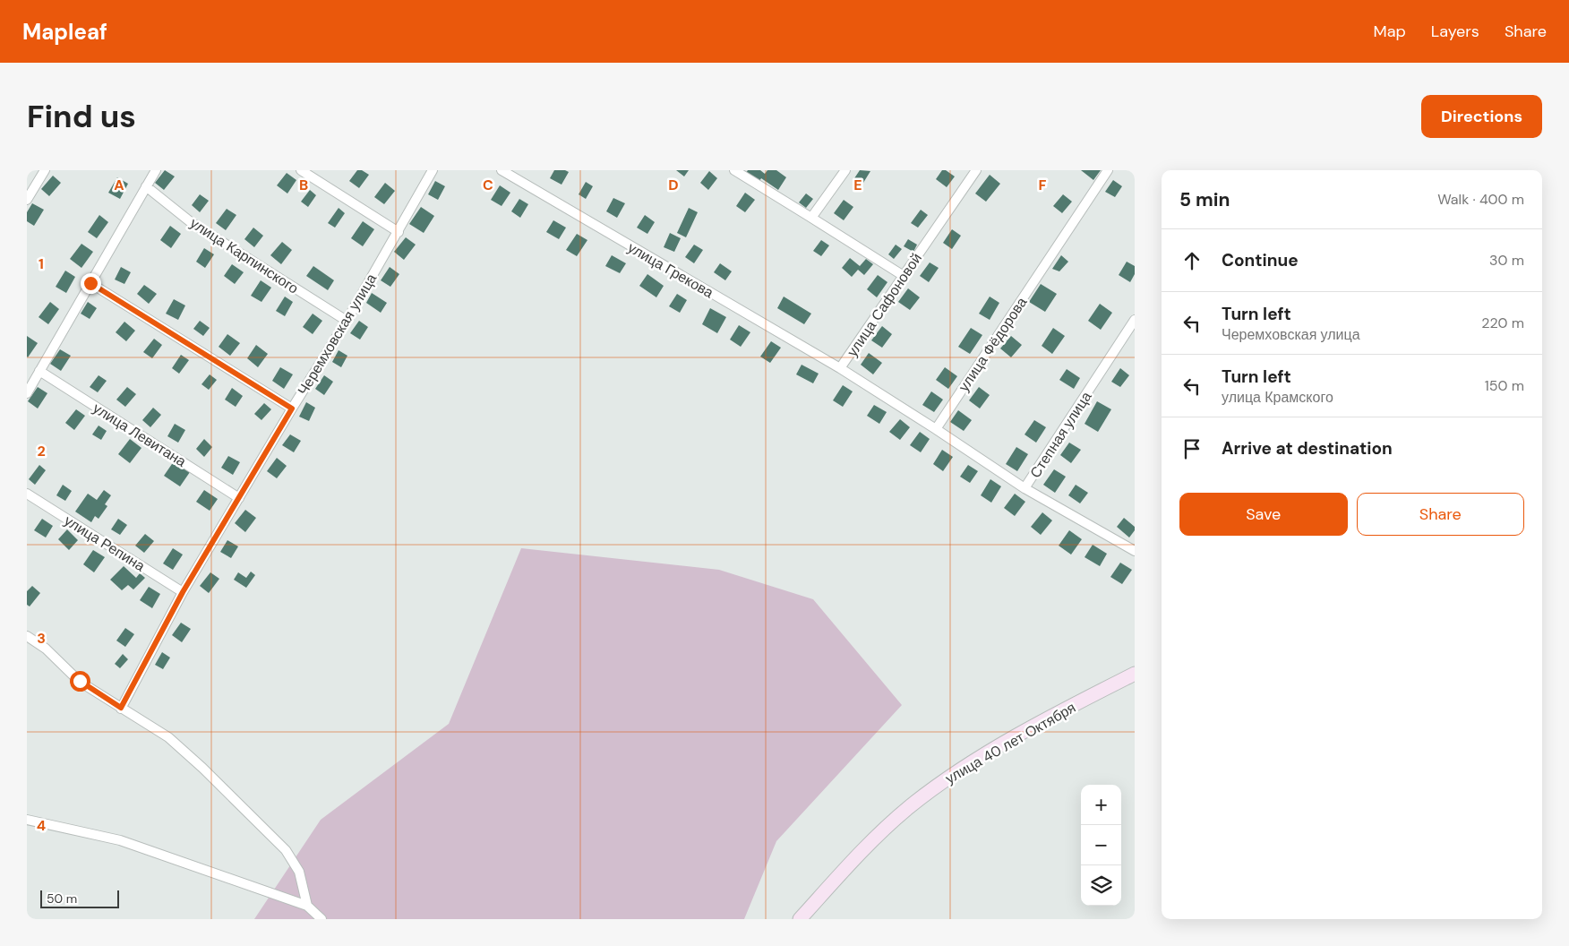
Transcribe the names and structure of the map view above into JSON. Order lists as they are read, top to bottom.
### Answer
{
  "streets": {
    "main road": ["улица 40 лет Октября"],
    "street": [
      "улица Карпинского",
      "улица Грекова",
      "улица Сафоновой",
      "Черемховская улица",
      "улица Фёдорова",
      "улица Левитана",
      "Степная улица",
      "улица Репина"
    ]
  },
  "crossings": [
    ["улица Карпинского", "Черемховская улица"],
    ["улица Грекова", "улица Сафоновой"],
    ["улица Сафоновой", "улица Фёдорова"],
    ["Черемховская улица", "улица Левитана"],
    ["Черемховская улица", "улица Репина"]
  ],
  "scale_bar": "50 m",
  "page": {
    "header": "Mapleaf",
    "nav": ["Map", "Layers", "Share"],
    "buttons": [
      "Directions",
      ["Save", "Share"]
    ],
    "title": "Find us",
    "heading": ["5 min", "Walk · 400 m"],
    "list": [
      ["Continue", "30 m"],
      ["Turn left", "Черемховская улица", "220 m"],
      ["Turn left", "улица Крамского", "150 m"],
      "Arrive at destination"
    ],
    "map_buttons": ["+", "−"],
    "scale": "50 m"
  },
  "grid": {
    "columns": [
      "A",
      "B",
      "C",
      "D",
      "E",
      "F"
    ],
    "rows": [
      "1",
      "2",
      "3",
      "4"
    ]
  }
}
